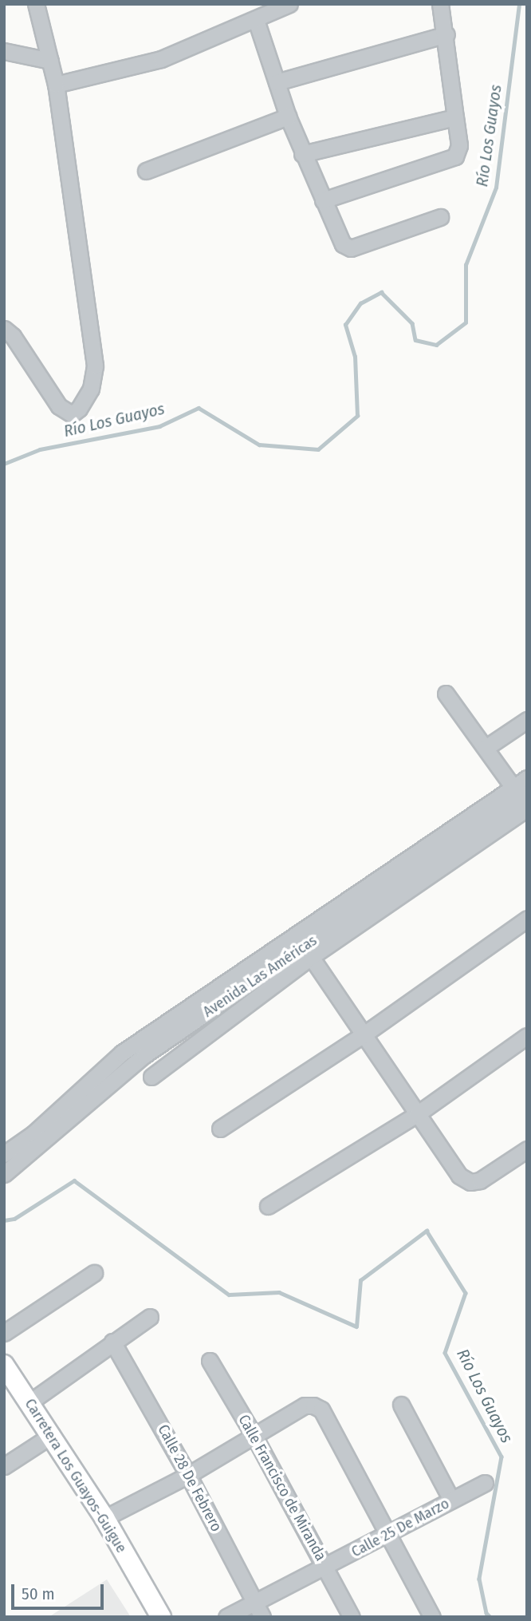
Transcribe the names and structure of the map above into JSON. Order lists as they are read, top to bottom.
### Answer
{
  "streets": {
    "main road": ["Carretera Los Guayos-Guigue"],
    "street": [
      "Avenida Las Américas",
      "Calle 28 De Febrero",
      "Calle Francisco de Miranda",
      "Calle 25 De Marzo"
    ]
  },
  "crossings": [
    ["Calle 28 De Febrero", "Calle 25 De Marzo"],
    ["Calle Francisco de Miranda", "Calle 25 De Marzo"]
  ],
  "water": ["Río Los Guayos"],
  "scale_bar": "50 m"
}
